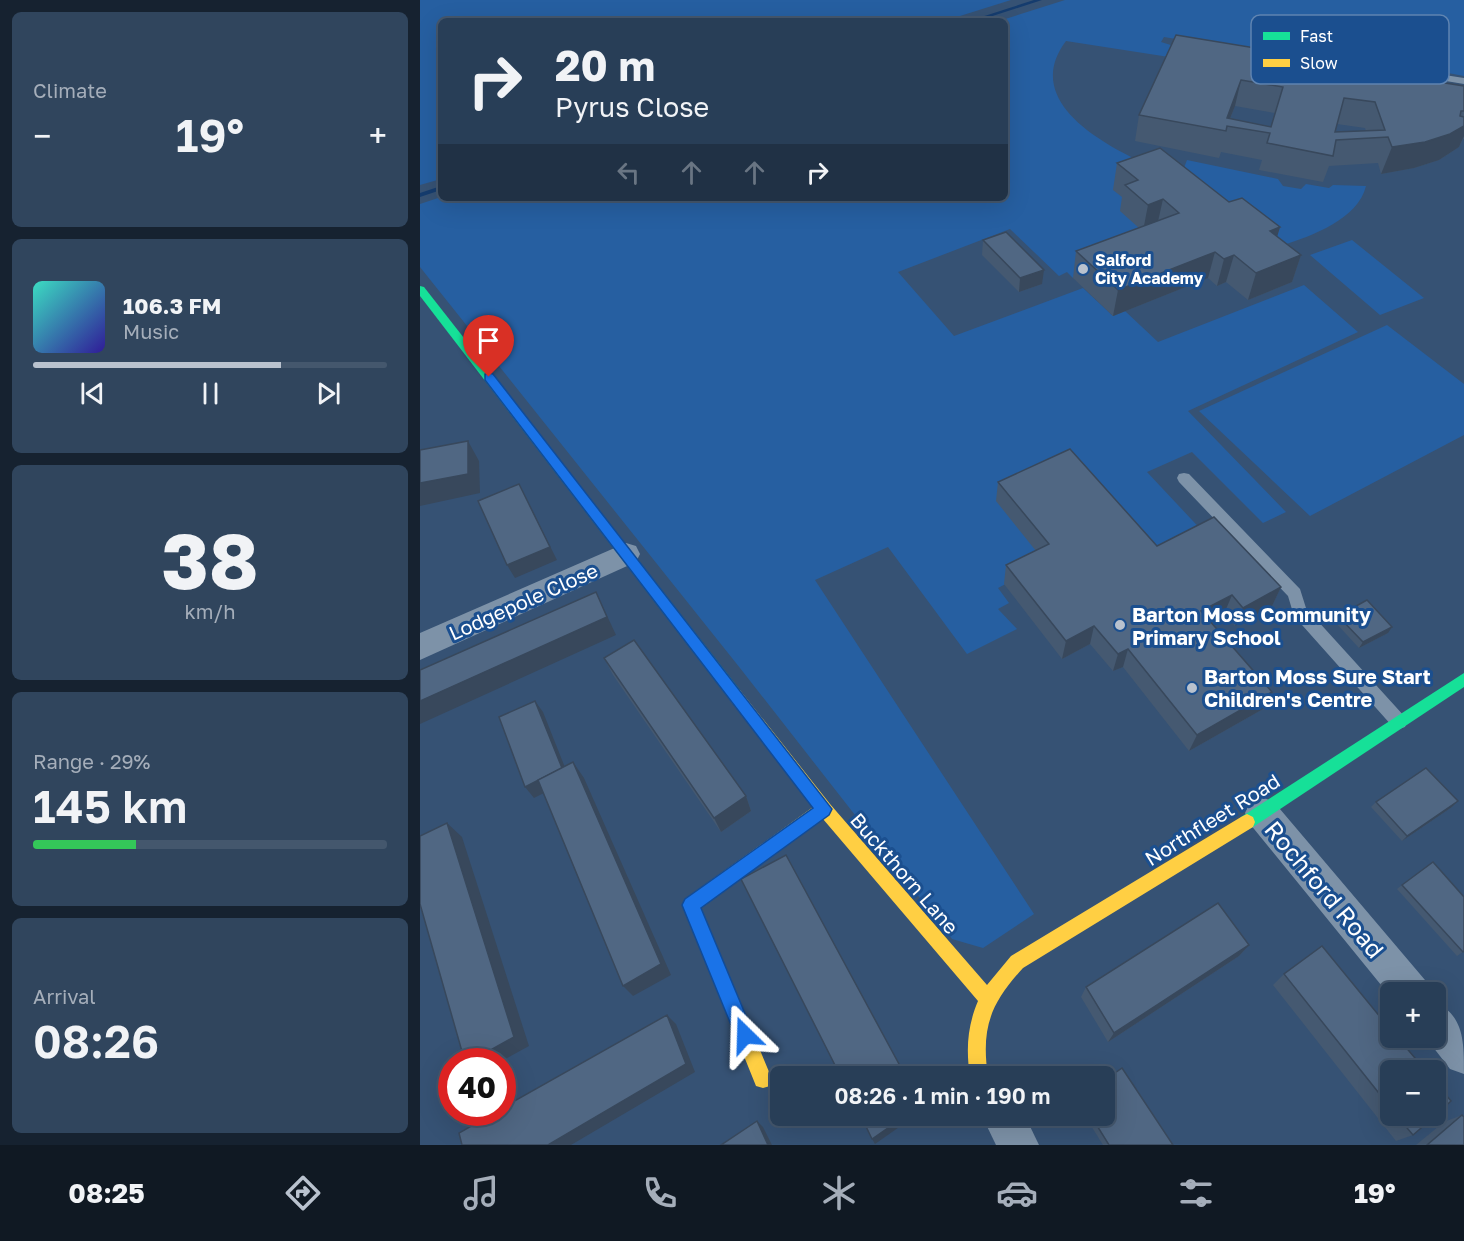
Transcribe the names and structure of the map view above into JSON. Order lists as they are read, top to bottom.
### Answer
{
  "streets": {
    "street": [
      "Lodgepole Close",
      "Northfleet Road",
      "Buckthorn Lane",
      "Rochford Road"
    ]
  },
  "crossings": [
    ["Lodgepole Close", "Buckthorn Lane"],
    ["Northfleet Road", "Buckthorn Lane"],
    ["Northfleet Road", "Rochford Road"]
  ],
  "places": ["Salford City Academy", "Barton Moss Community Primary School", "Barton Moss Sure Start Children's Centre"],
  "legend": ["Fast", "Slow"],
  "page": {
    "tile": [
      "Climate",
      ["38", "km/h"],
      ["Range · 29%", "145 km"],
      ["Arrival", "08:26"]
    ],
    "turn": ["20 m", "Pyrus Close"],
    "heat": ["−", "19°", "+"],
    "song": ["106.3 FM", "Music"],
    "map_buttons": ["+", "−"],
    "limit": "40",
    "trip": "08:26 · 1 min · 190 m",
    "tabs": ["08:25", "19°"]
  }
}
